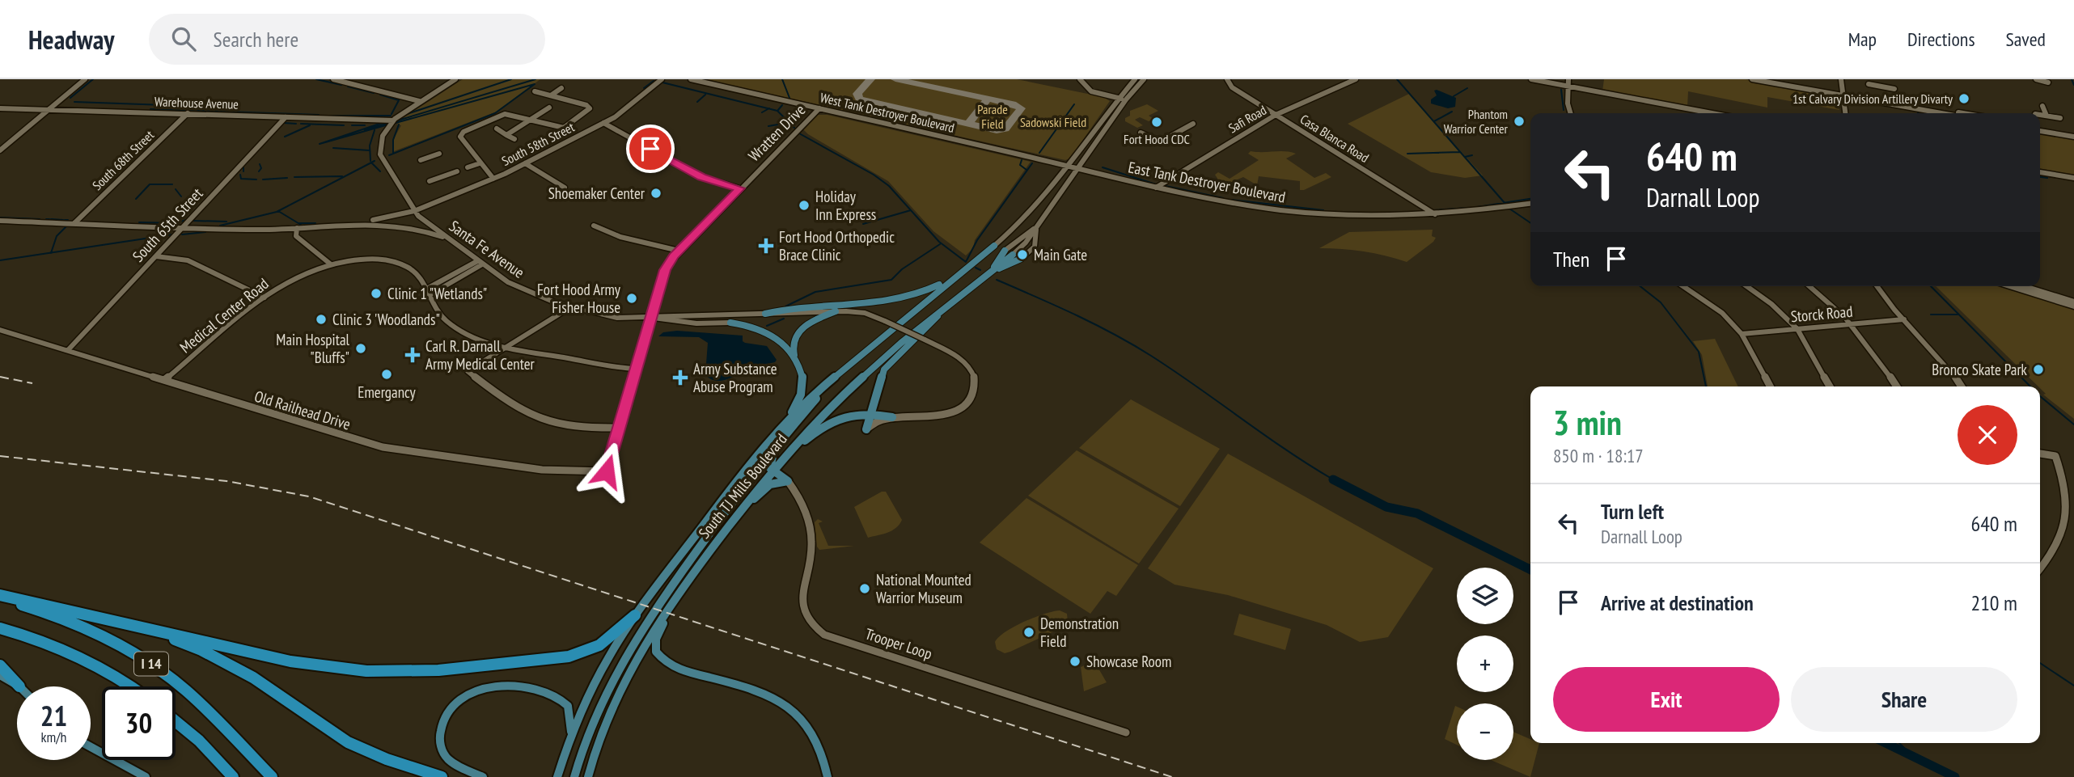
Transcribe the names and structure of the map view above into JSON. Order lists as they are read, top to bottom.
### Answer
{
  "streets": {
    "highway": ["I 14"],
    "main road": ["South TJ Mills Boulevard"],
    "street": [
      "Warehouse Avenue",
      "West Tank Destroyer Boulevard",
      "Safi Road",
      "Wratten Drive",
      "Casa Blanca Road",
      "South 58th Street",
      "South 68th Street",
      "East Tank Destroyer Boulevard",
      "South 65th Street",
      "Santa Fe Avenue",
      "Storck Road",
      "Medical Center Road",
      "Old Railhead Drive",
      "Trooper Loop"
    ]
  },
  "crossings": [
    ["Warehouse Avenue", "South 68th Street"],
    ["Warehouse Avenue", "South 65th Street"],
    ["Warehouse Avenue", "Santa Fe Avenue"],
    ["West Tank Destroyer Boulevard", "Wratten Drive"],
    ["West Tank Destroyer Boulevard", "East Tank Destroyer Boulevard"],
    ["West Tank Destroyer Boulevard", "South TJ Mills Boulevard"],
    ["Safi Road", "Casa Blanca Road"],
    ["Safi Road", "East Tank Destroyer Boulevard"],
    ["Wratten Drive", "Santa Fe Avenue"],
    ["Wratten Drive", "Medical Center Road"],
    ["Wratten Drive", "Old Railhead Drive"],
    ["Casa Blanca Road", "East Tank Destroyer Boulevard"],
    ["South 58th Street", "Santa Fe Avenue"],
    ["South 65th Street", "Old Railhead Drive"],
    ["Medical Center Road", "Old Railhead Drive"]
  ],
  "parks": ["Parade Field", "Sadowski Field"],
  "places": {
    "other": [
      "1st Calvary Division Artillery Divarty",
      "Phantom Warrior Center",
      "Fort Hood CDC",
      "Shoemaker Center",
      "Holiday Inn Express",
      "Main Gate",
      "Clinic 1 \"Wetlands\"",
      "Fort Hood Army Fisher House",
      "Clinic 3 'Woodlands\"",
      "Main Hospital \"Bluffs\"",
      "Bronco Skate Park",
      "Emergancy",
      "National Mounted Warrior Museum",
      "Demonstration Field",
      "Showcase Room"
    ],
    "health": ["Fort Hood Orthopedic Brace Clinic", "Carl R. Darnall Army Medical Center", "Army Substance Abuse Program"]
  },
  "page": {
    "header": "Headway",
    "search": "Search here",
    "nav": ["Map", "Directions", "Saved"],
    "turn": ["640 m", "Darnall Loop"],
    "then": "Then",
    "heading": ["3 min", "850 m · 18:17"],
    "list": [
      {
        "name": "Turn left",
        "note": "Darnall Loop",
        "value": "640 m"
      },
      {
        "name": "Arrive at destination",
        "value": "210 m"
      }
    ],
    "map_buttons": ["+", "−"],
    "buttons": ["Exit", "Share"],
    "speed": "21 km/h",
    "limit": "30"
  }
}
